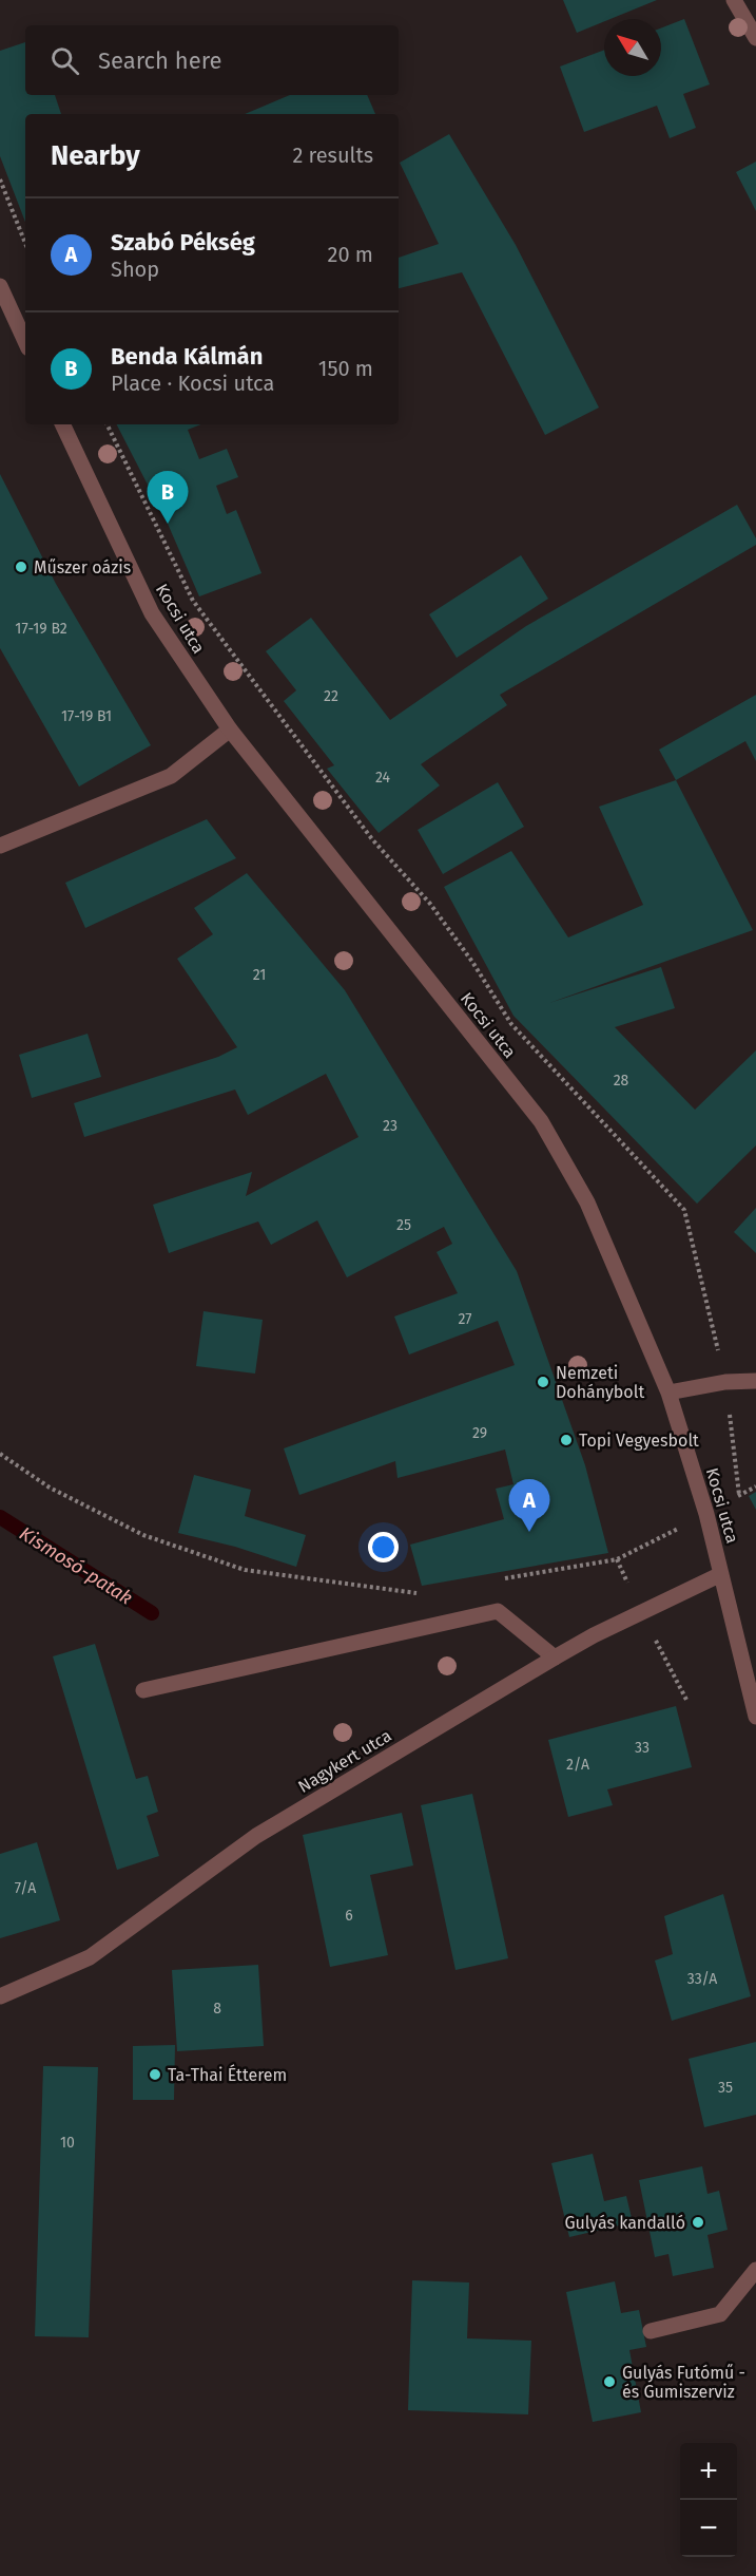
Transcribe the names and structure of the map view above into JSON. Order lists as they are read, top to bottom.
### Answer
{
  "streets": {
    "street": ["Kocsi utca", "Nagykert utca"]
  },
  "crossings": [
    ["Kocsi utca", "Nagykert utca"]
  ],
  "water": ["Kismosó-patak"],
  "places": [
    "Műszer oázis",
    "Nemzeti Dohánybolt",
    "Topi Vegyesbolt",
    "Ta-Thai Étterem",
    "Gulyás kandalló",
    "Gulyás Futómű - és Gumiszerviz"
  ],
  "house_numbers": [
    "17-19 B2",
    "22",
    "17-19 B1",
    "24",
    "21",
    "28",
    "23",
    "25",
    "27",
    "29",
    "33",
    "2/A",
    "7/A",
    "6",
    "33/A",
    "8",
    "35",
    "10"
  ],
  "north": "top left",
  "page": {
    "search": "Search here",
    "heading": ["Nearby", "2 results"],
    "list": [
      {
        "mark": "A",
        "name": "Szabó Pékség",
        "note": "Shop",
        "value": "20 m"
      },
      {
        "mark": "B",
        "name": "Benda Kálmán",
        "note": "Place · Kocsi utca",
        "value": "150 m"
      }
    ],
    "pins": ["B", "A"],
    "map_buttons": ["+", "−"]
  }
}
